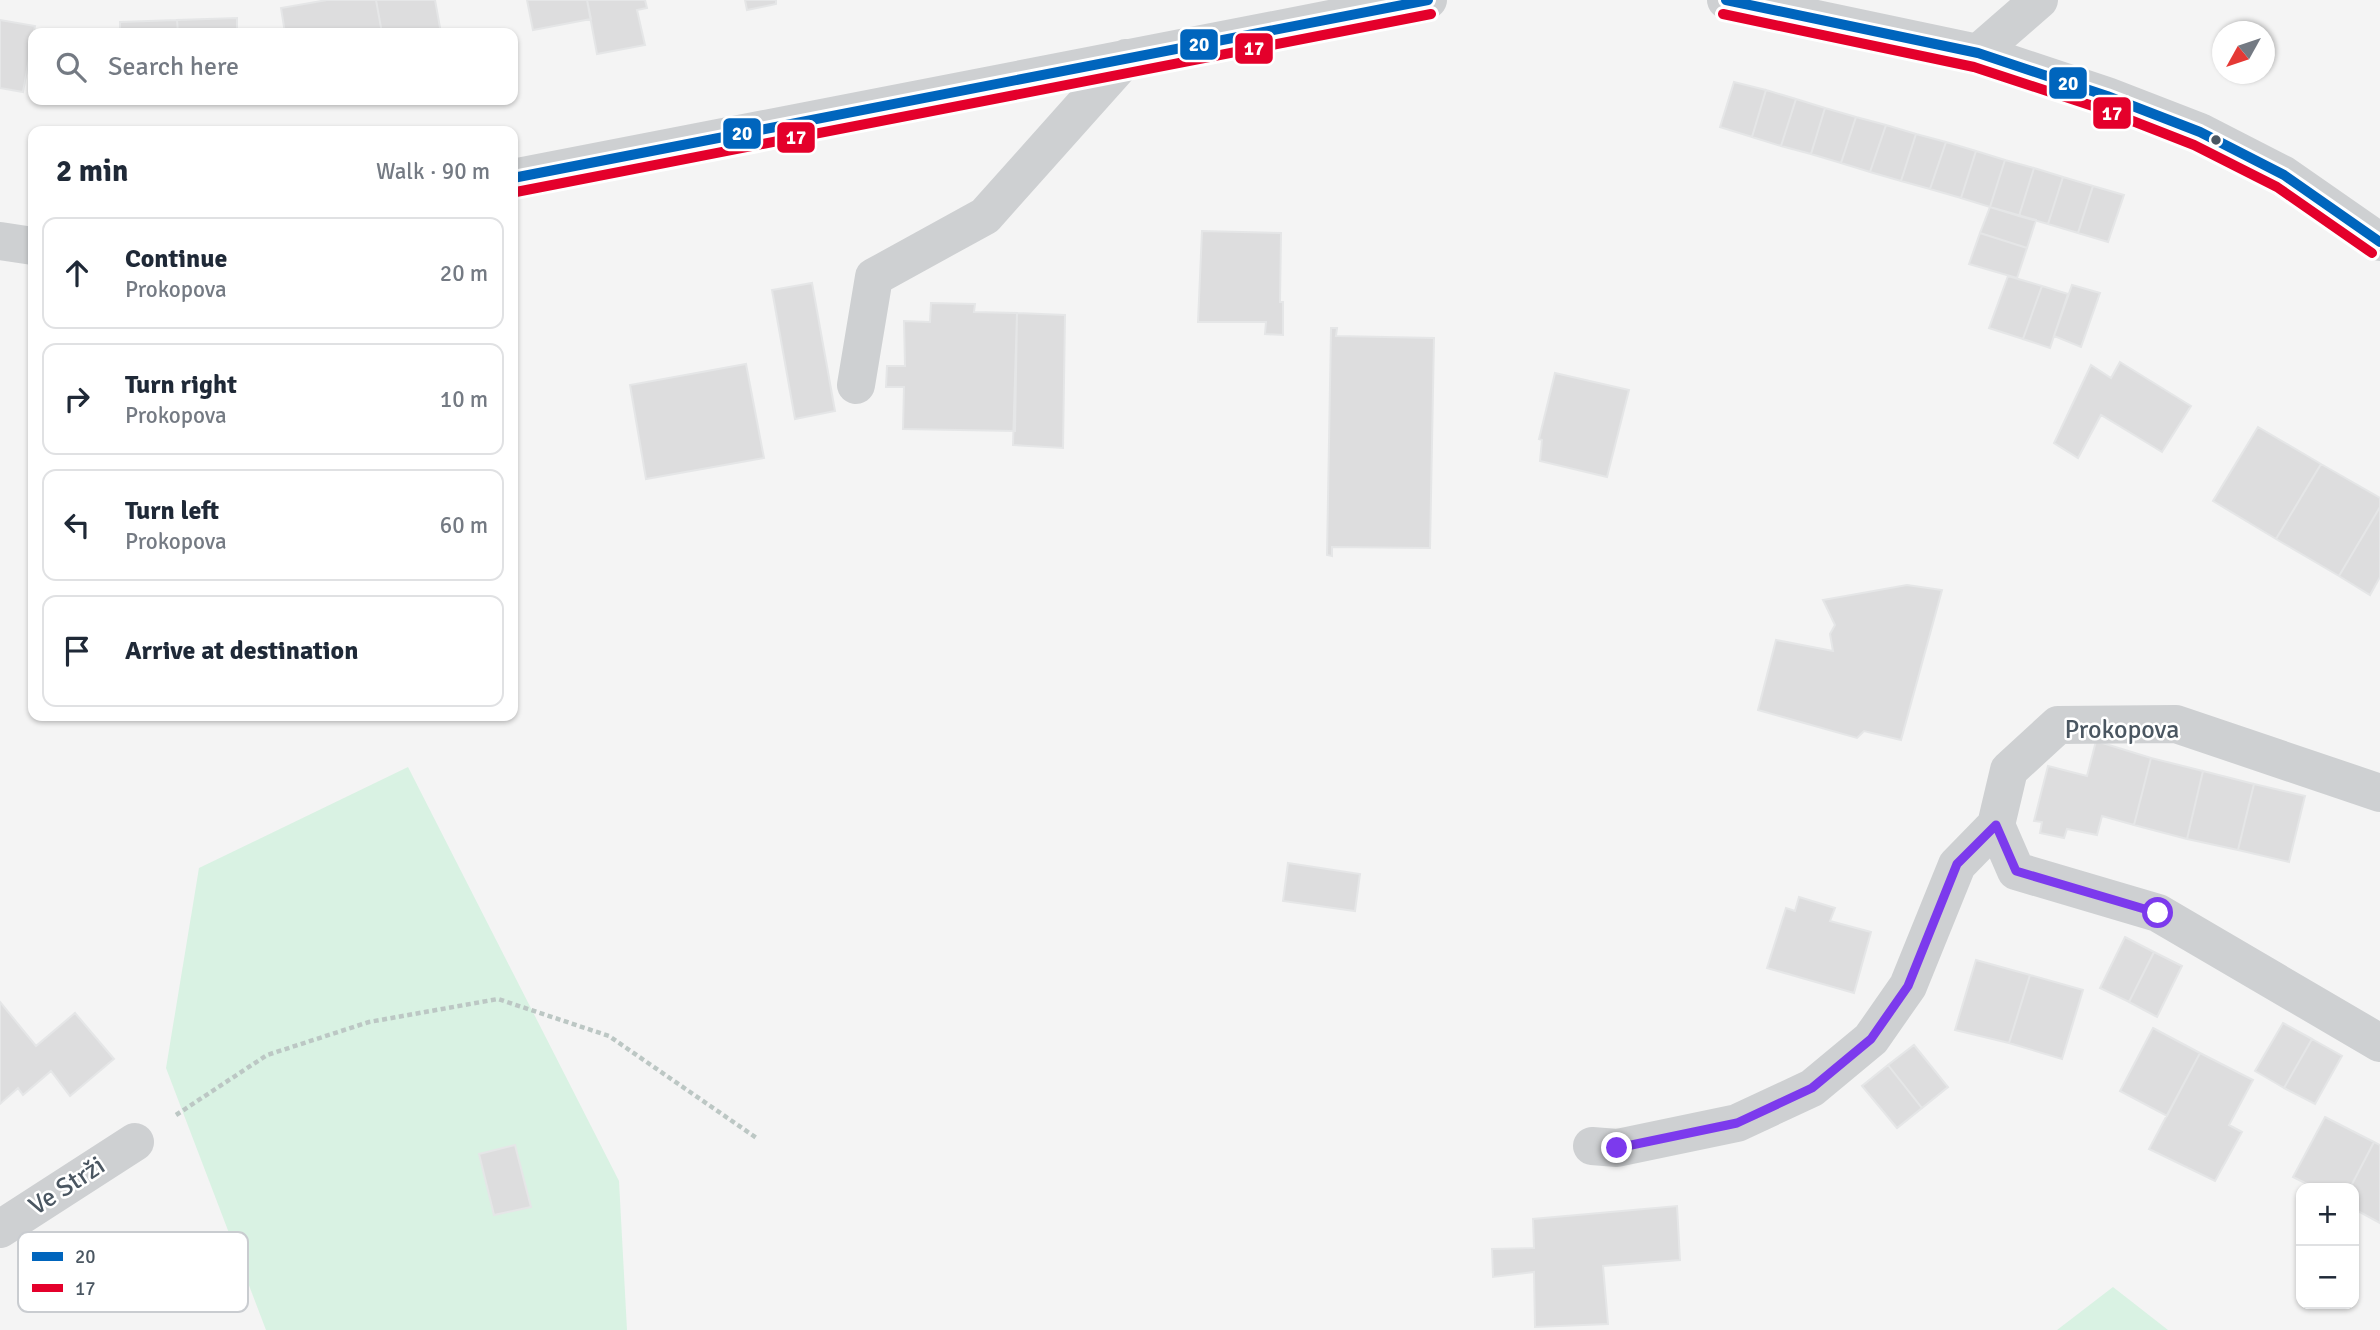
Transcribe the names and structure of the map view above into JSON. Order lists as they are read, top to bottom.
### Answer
{
  "streets": {
    "street": ["Prokopova", "Ve Strži"]
  },
  "lines": ["transit line 20", "transit line 17"],
  "legend": ["20", "17"],
  "north": "bottom left",
  "page": {
    "search": "Search here",
    "heading": ["2 min", "Walk · 90 m"],
    "list": [
      ["Continue", "Prokopova", "20 m"],
      ["Turn right", "Prokopova", "10 m"],
      ["Turn left", "Prokopova", "60 m"],
      "Arrive at destination"
    ],
    "map_buttons": ["+", "−"]
  }
}
